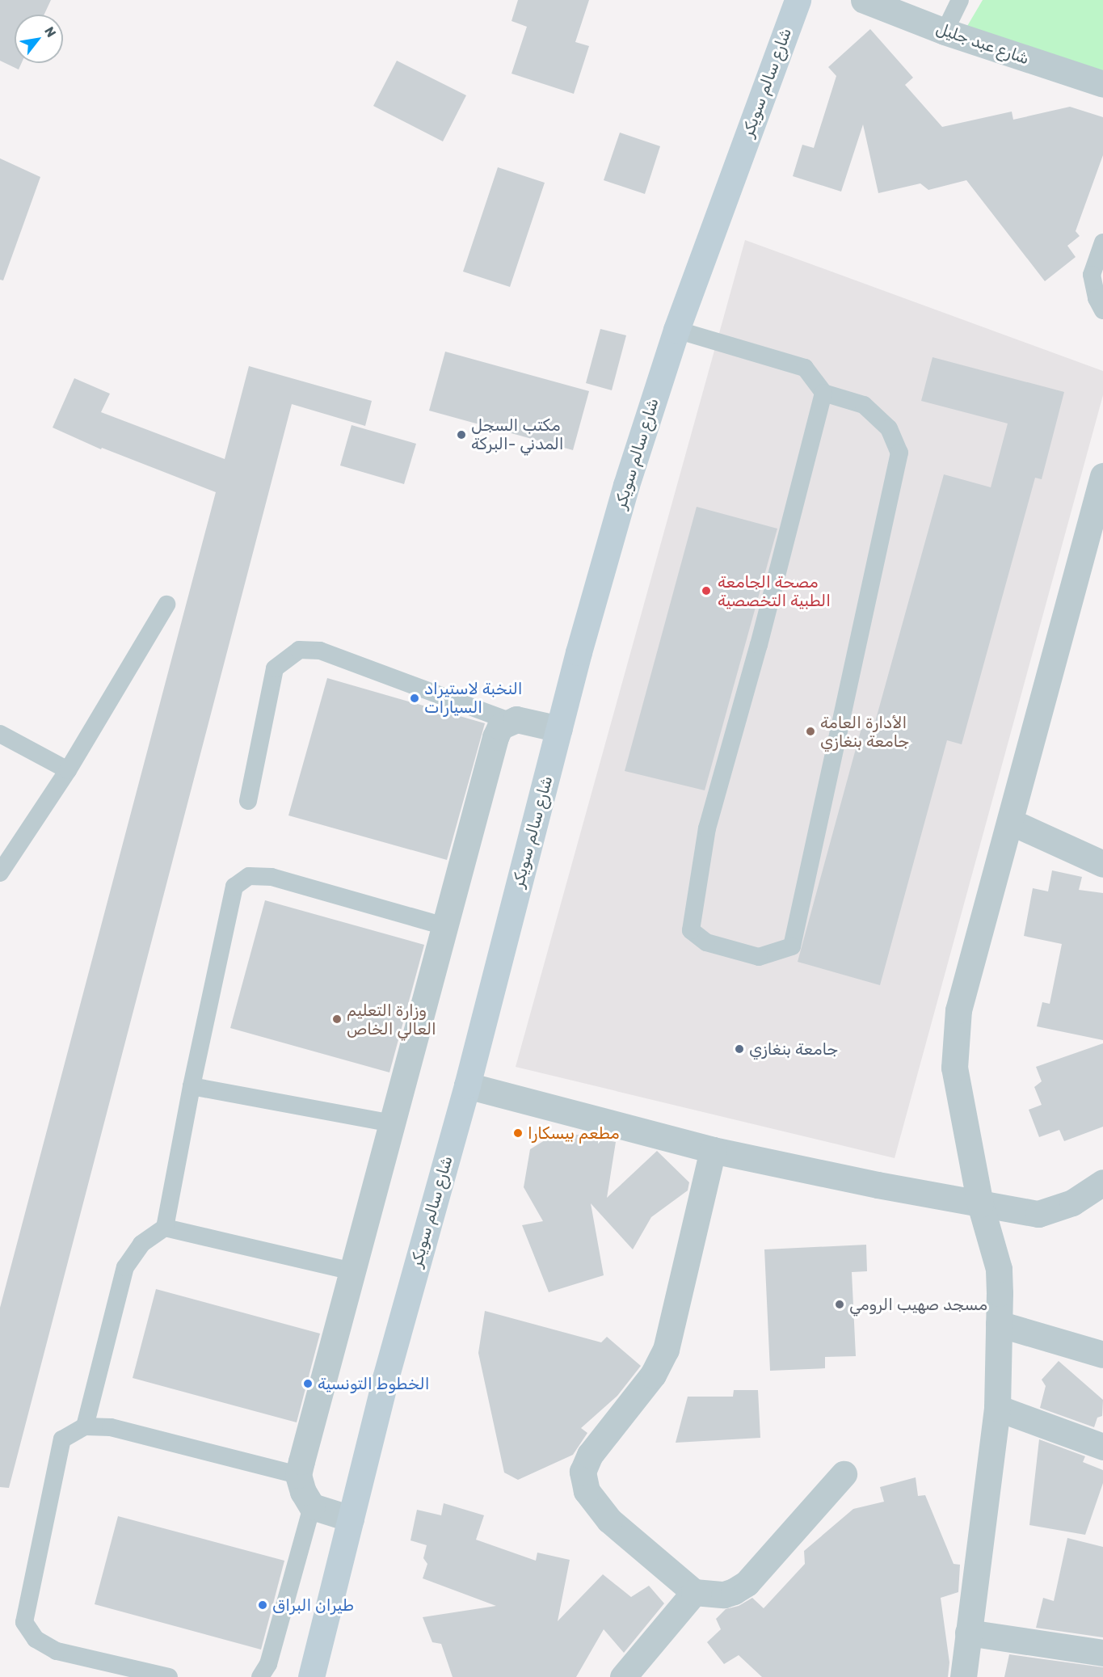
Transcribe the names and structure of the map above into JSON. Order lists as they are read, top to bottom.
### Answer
{
  "streets": {
    "street": ["شارع عبد جليل", "شارع سالم سويكر"]
  },
  "places": [
    "مكتب السجل المدني -البركة",
    "مصحة الجامعة الطبية التخصصية",
    "النخبة لاستيراد السيارات",
    "الأدارة العامة جامعة بنغازي",
    "وزارة التعليم العالي الخاص",
    "جامعة بنغازي",
    "مطعم بيسكارا",
    "مسجد صهيب الرومي",
    "الخطوط التونسية",
    "طيران البراق"
  ],
  "north": "top right"
}
